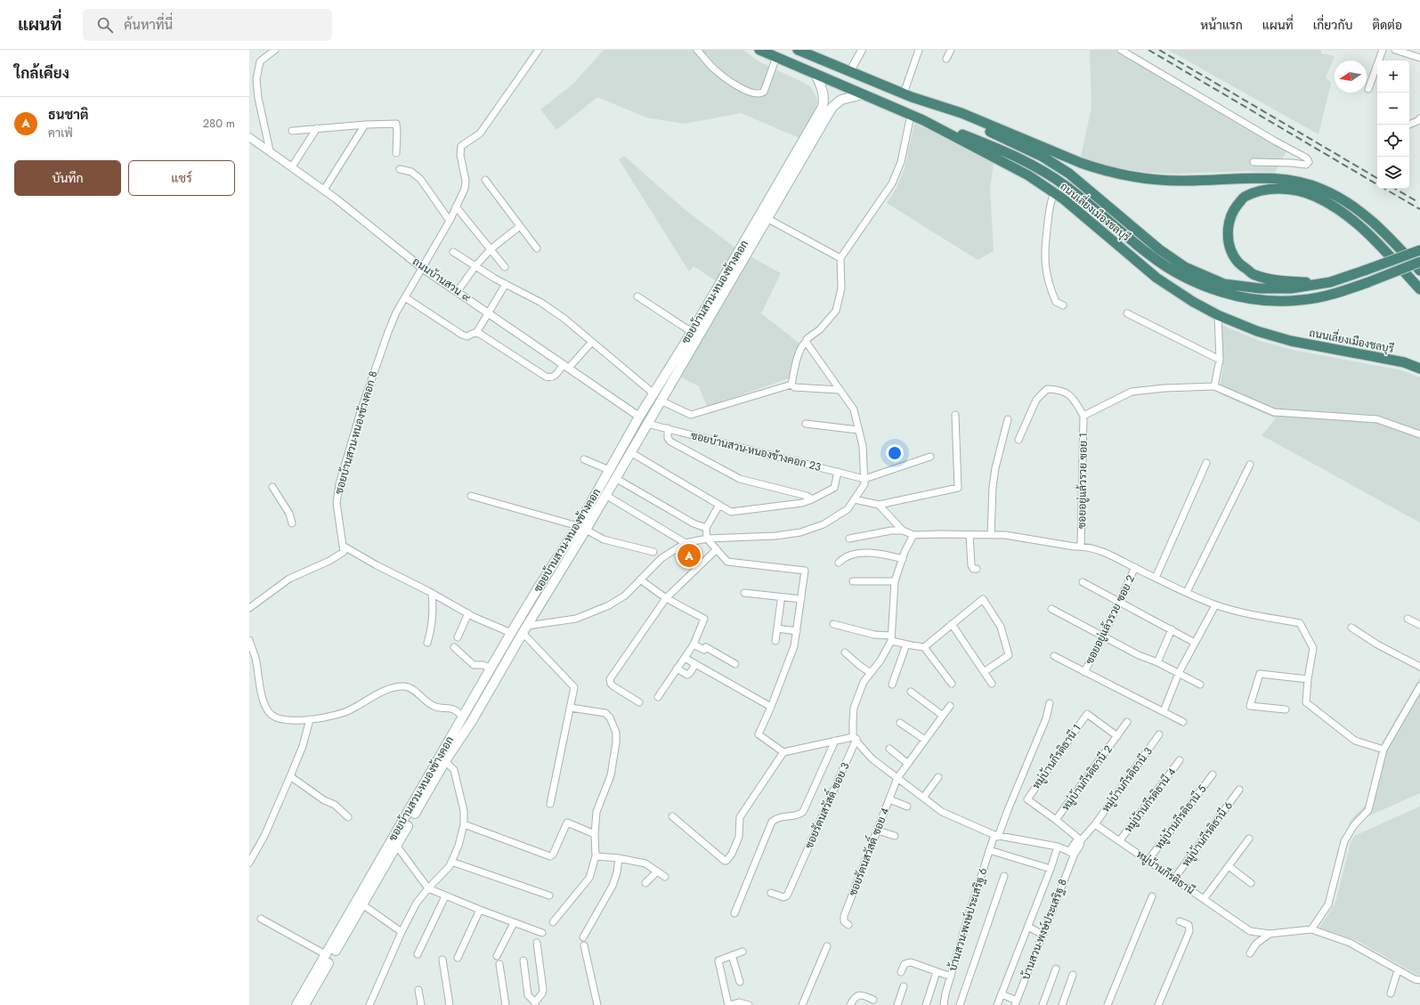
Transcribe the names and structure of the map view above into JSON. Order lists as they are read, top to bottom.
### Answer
{
  "streets": {
    "highway": ["ถนนเลี่ยงเมืองชลบุรี"],
    "main road": ["ซอยบ้านสวน-หนองข้างคอก"],
    "street": [
      "ถนนบ้านสวน ๙",
      "ซอยบ้านสวน-หนองข้างคอก 8",
      "ซอยบ้านสวน-หนองข้างคอก 23",
      "ซอยอยู่แล้วรวย ซอย 1",
      "ซอยอยู่แล้วรวย ซอย 2",
      "หมู่บ้านกีรติธานี 1",
      "หมู่บ้านกีรติธานี 2",
      "หมู่บ้านกีรติธานี 3",
      "หมู่บ้านกีรติธานี 4",
      "ซอยรัตนสวัสดิ์ ซอย 3",
      "หมู่บ้านกีรติธานี 5",
      "หมู่บ้านกีรติธานี 6",
      "ซอยรัตนสวัสดิ์ ซอย 4",
      "หมู่บ้านกีรติธานี",
      "บ้านสวน-พงษ์ประเสริฐ 6",
      "บ้านสวน-พงษ์ประเสริฐ 8"
    ]
  },
  "crossings": [
    ["ถนนเลี่ยงเมืองชลบุรี", "ซอยบ้านสวน-หนองข้างคอก"],
    ["ถนนบ้านสวน ๙", "ซอยบ้านสวน-หนองข้างคอก"],
    ["ถนนบ้านสวน ๙", "ซอยบ้านสวน-หนองข้างคอก 8"],
    ["ซอยบ้านสวน-หนองข้างคอก", "ซอยบ้านสวน-หนองข้างคอก 23"],
    ["หมู่บ้านกีรติธานี 1", "หมู่บ้านกีรติธานี 2"],
    ["หมู่บ้านกีรติธานี 3", "หมู่บ้านกีรติธานี"],
    ["หมู่บ้านกีรติธานี 4", "หมู่บ้านกีรติธานี"],
    ["หมู่บ้านกีรติธานี 5", "หมู่บ้านกีรติธานี"],
    ["หมู่บ้านกีรติธานี 6", "หมู่บ้านกีรติธานี"]
  ],
  "north": "left",
  "page": {
    "header": "แผนที่",
    "search": "ค้นหาที่นี่",
    "nav": [
      "หน้าแรก",
      "แผนที่",
      "เกี่ยวกับ",
      "ติดต่อ"
    ],
    "heading": "ใกล้เคียง",
    "map_buttons": ["+", "−"],
    "list": [
      {
        "mark": "A",
        "name": "ธนชาติ",
        "note": "คาเฟ่",
        "value": "280 m"
      }
    ],
    "buttons": ["บันทึก", "แชร์"],
    "pins": "A"
  }
}
